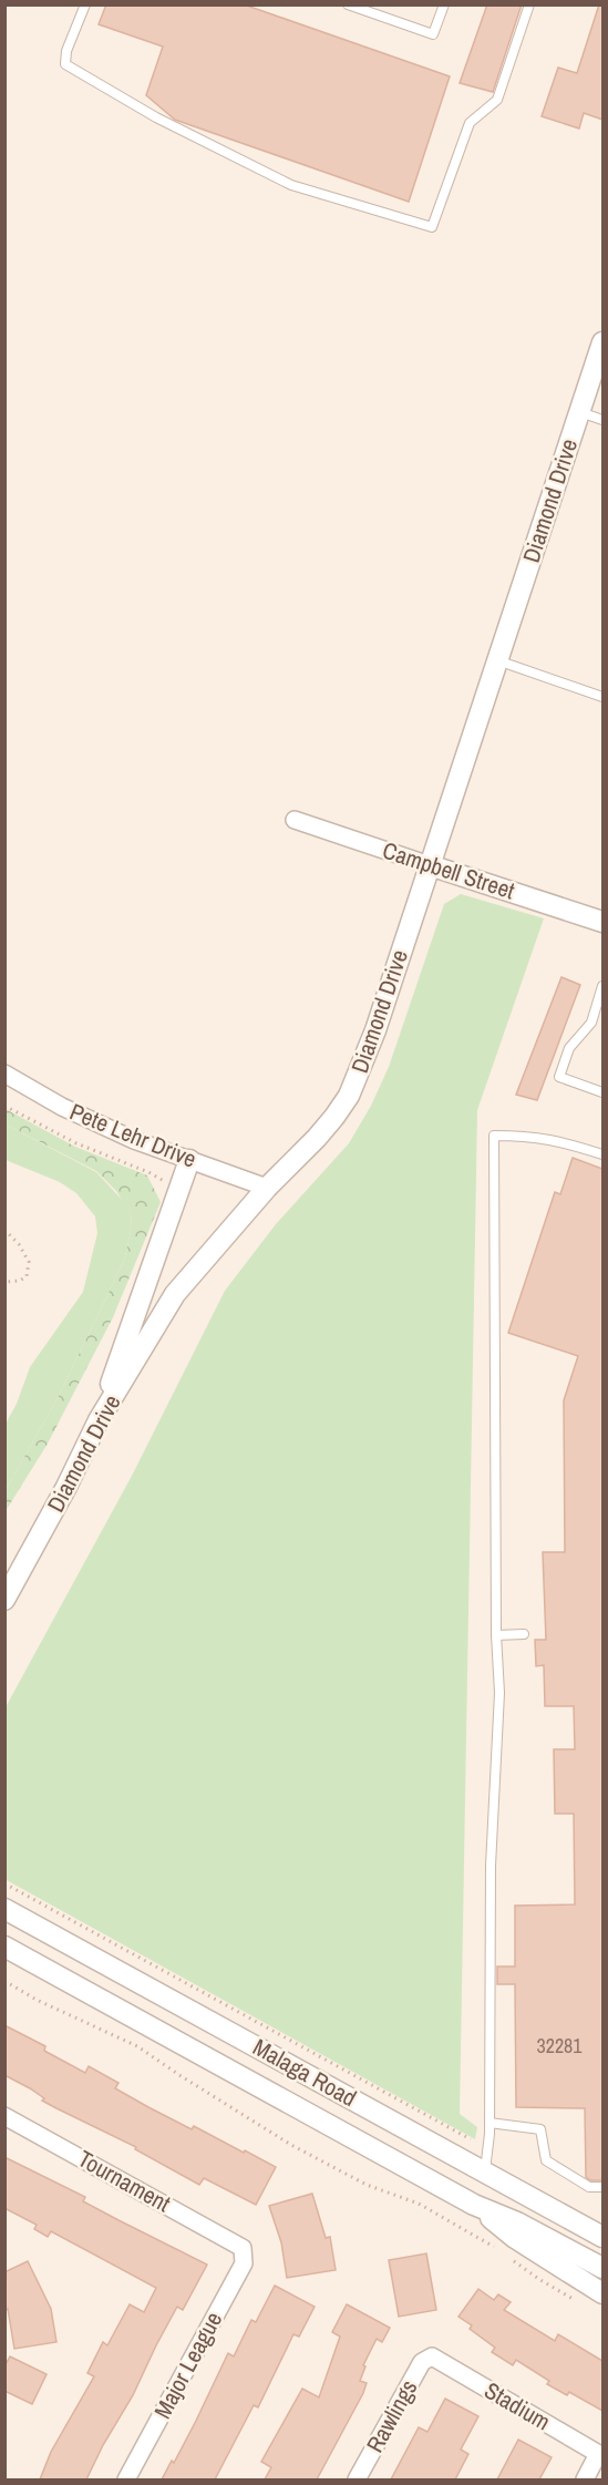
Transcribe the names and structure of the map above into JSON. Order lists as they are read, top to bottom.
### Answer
{
  "streets": {
    "street": [
      "Diamond Drive",
      "Campbell Street",
      "Pete Lehr Drive",
      "Malaga Road",
      "Tournament",
      "Major League",
      "Stadium",
      "Rawlings"
    ]
  },
  "crossings": [
    ["Diamond Drive", "Campbell Street"],
    ["Diamond Drive", "Pete Lehr Drive"],
    ["Tournament", "Major League"],
    ["Stadium", "Rawlings"]
  ],
  "house_numbers": ["32281"]
}
